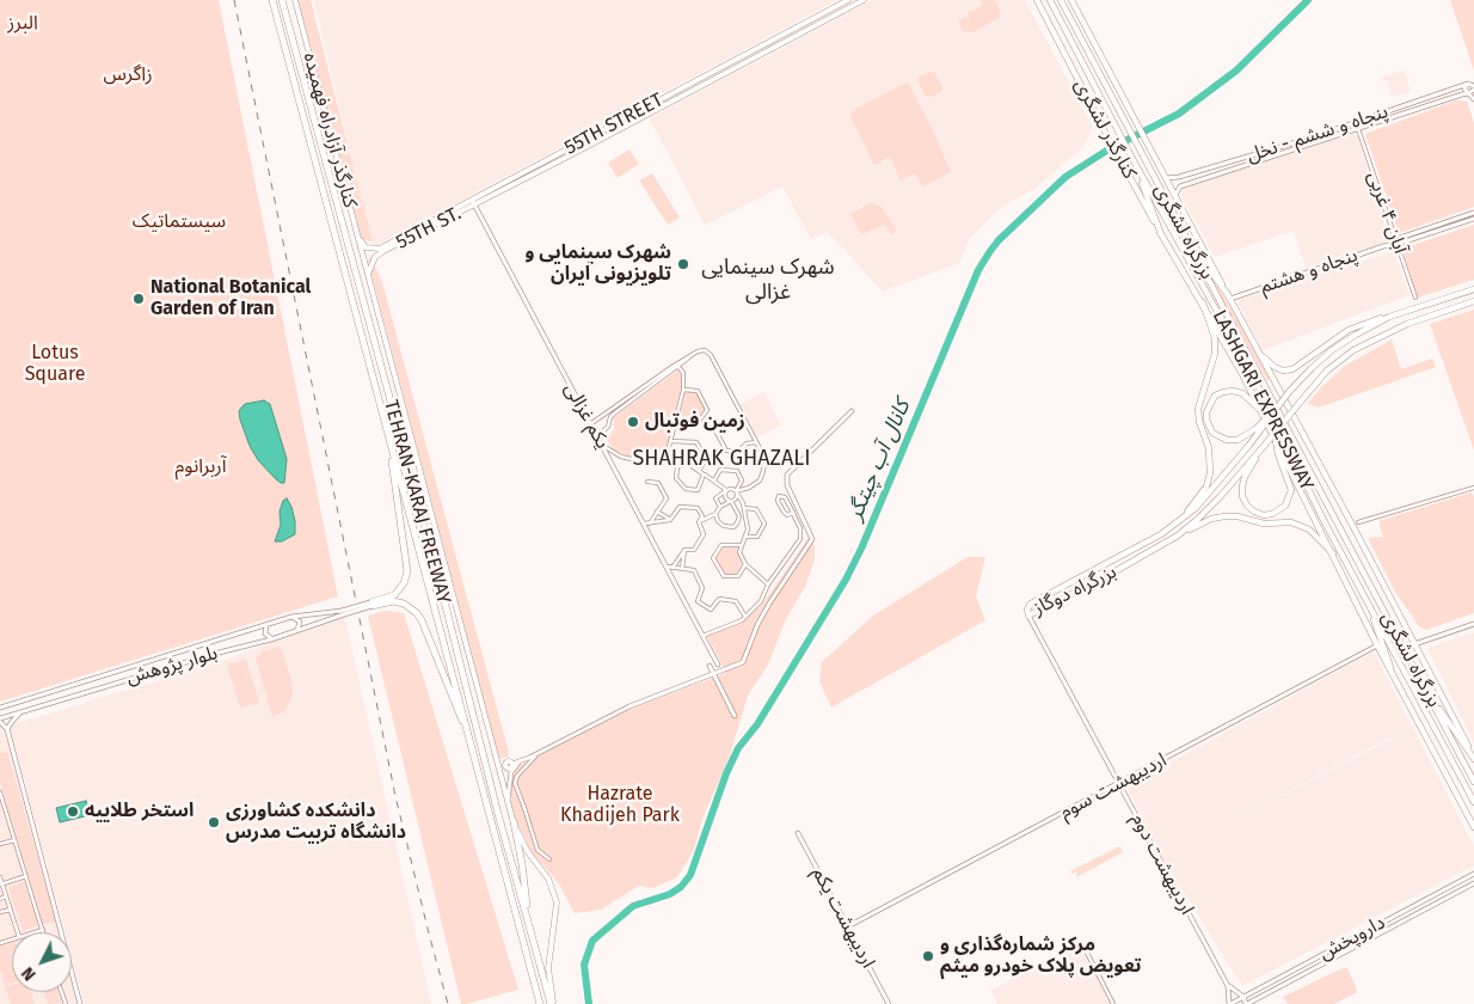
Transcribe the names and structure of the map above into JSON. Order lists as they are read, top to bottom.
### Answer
{
  "streets": {
    "highway": ["TEHRAN-KARAJ FREEWAY"],
    "main road": [
      "55TH STREET",
      "کنارگذر لشگری",
      "کنارگذر آزادراه فهمیده",
      "55TH ST.",
      "بزرگراه لشگری",
      "LASHGARI EXPRESSWAY",
      "بزرگراه دوگاز"
    ],
    "street": [
      "پنجاه و ششم - نخل",
      "آبان ۴ غربی",
      "پنجاه و هشتم",
      "یکم غزالی",
      "بلوار پژوهش",
      "اردیبهشت سوم",
      "اردیبهشت دوم",
      "اردیبهشت یکم",
      "داروپخش"
    ]
  },
  "crossings": [
    ["55TH STREET", "55TH ST."],
    ["55TH STREET", "یکم غزالی"],
    ["کنارگذر لشگری", "پنجاه و ششم - نخل"],
    ["کنارگذر لشگری", "پنجاه و هشتم"],
    ["کنارگذر لشگری", "اردیبهشت سوم"],
    ["کنارگذر آزادراه فهمیده", "TEHRAN-KARAJ FREEWAY"],
    ["پنجاه و ششم - نخل", "آبان ۴ غربی"],
    ["آبان ۴ غربی", "پنجاه و هشتم"],
    ["55TH ST.", "یکم غزالی"],
    ["بزرگراه دوگاز", "اردیبهشت دوم"],
    ["اردیبهشت سوم", "اردیبهشت دوم"],
    ["اردیبهشت سوم", "اردیبهشت یکم"],
    ["اردیبهشت دوم", "داروپخش"]
  ],
  "districts": ["شهرک سینمایی غزالی", "SHAHRAK GHAZALI"],
  "water": ["کانال آب چیتگر"],
  "parks": [
    "البرز",
    "زاگرس",
    "سیستماتیک",
    "Lotus Square",
    "آربرانوم",
    "Hazrate Khadijeh Park"
  ],
  "places": [
    "شهرک سینمایی و تلویزیونی ایران",
    "National Botanical Garden of Iran",
    "زمین فوتبال",
    "استخر طلاییه",
    "دانشکده کشاورزی دانشگاه تربیت مدرس",
    "مرکز شماره‌گذاری و تعویض پلاک خودرو میثم"
  ],
  "north": "bottom left"
}
